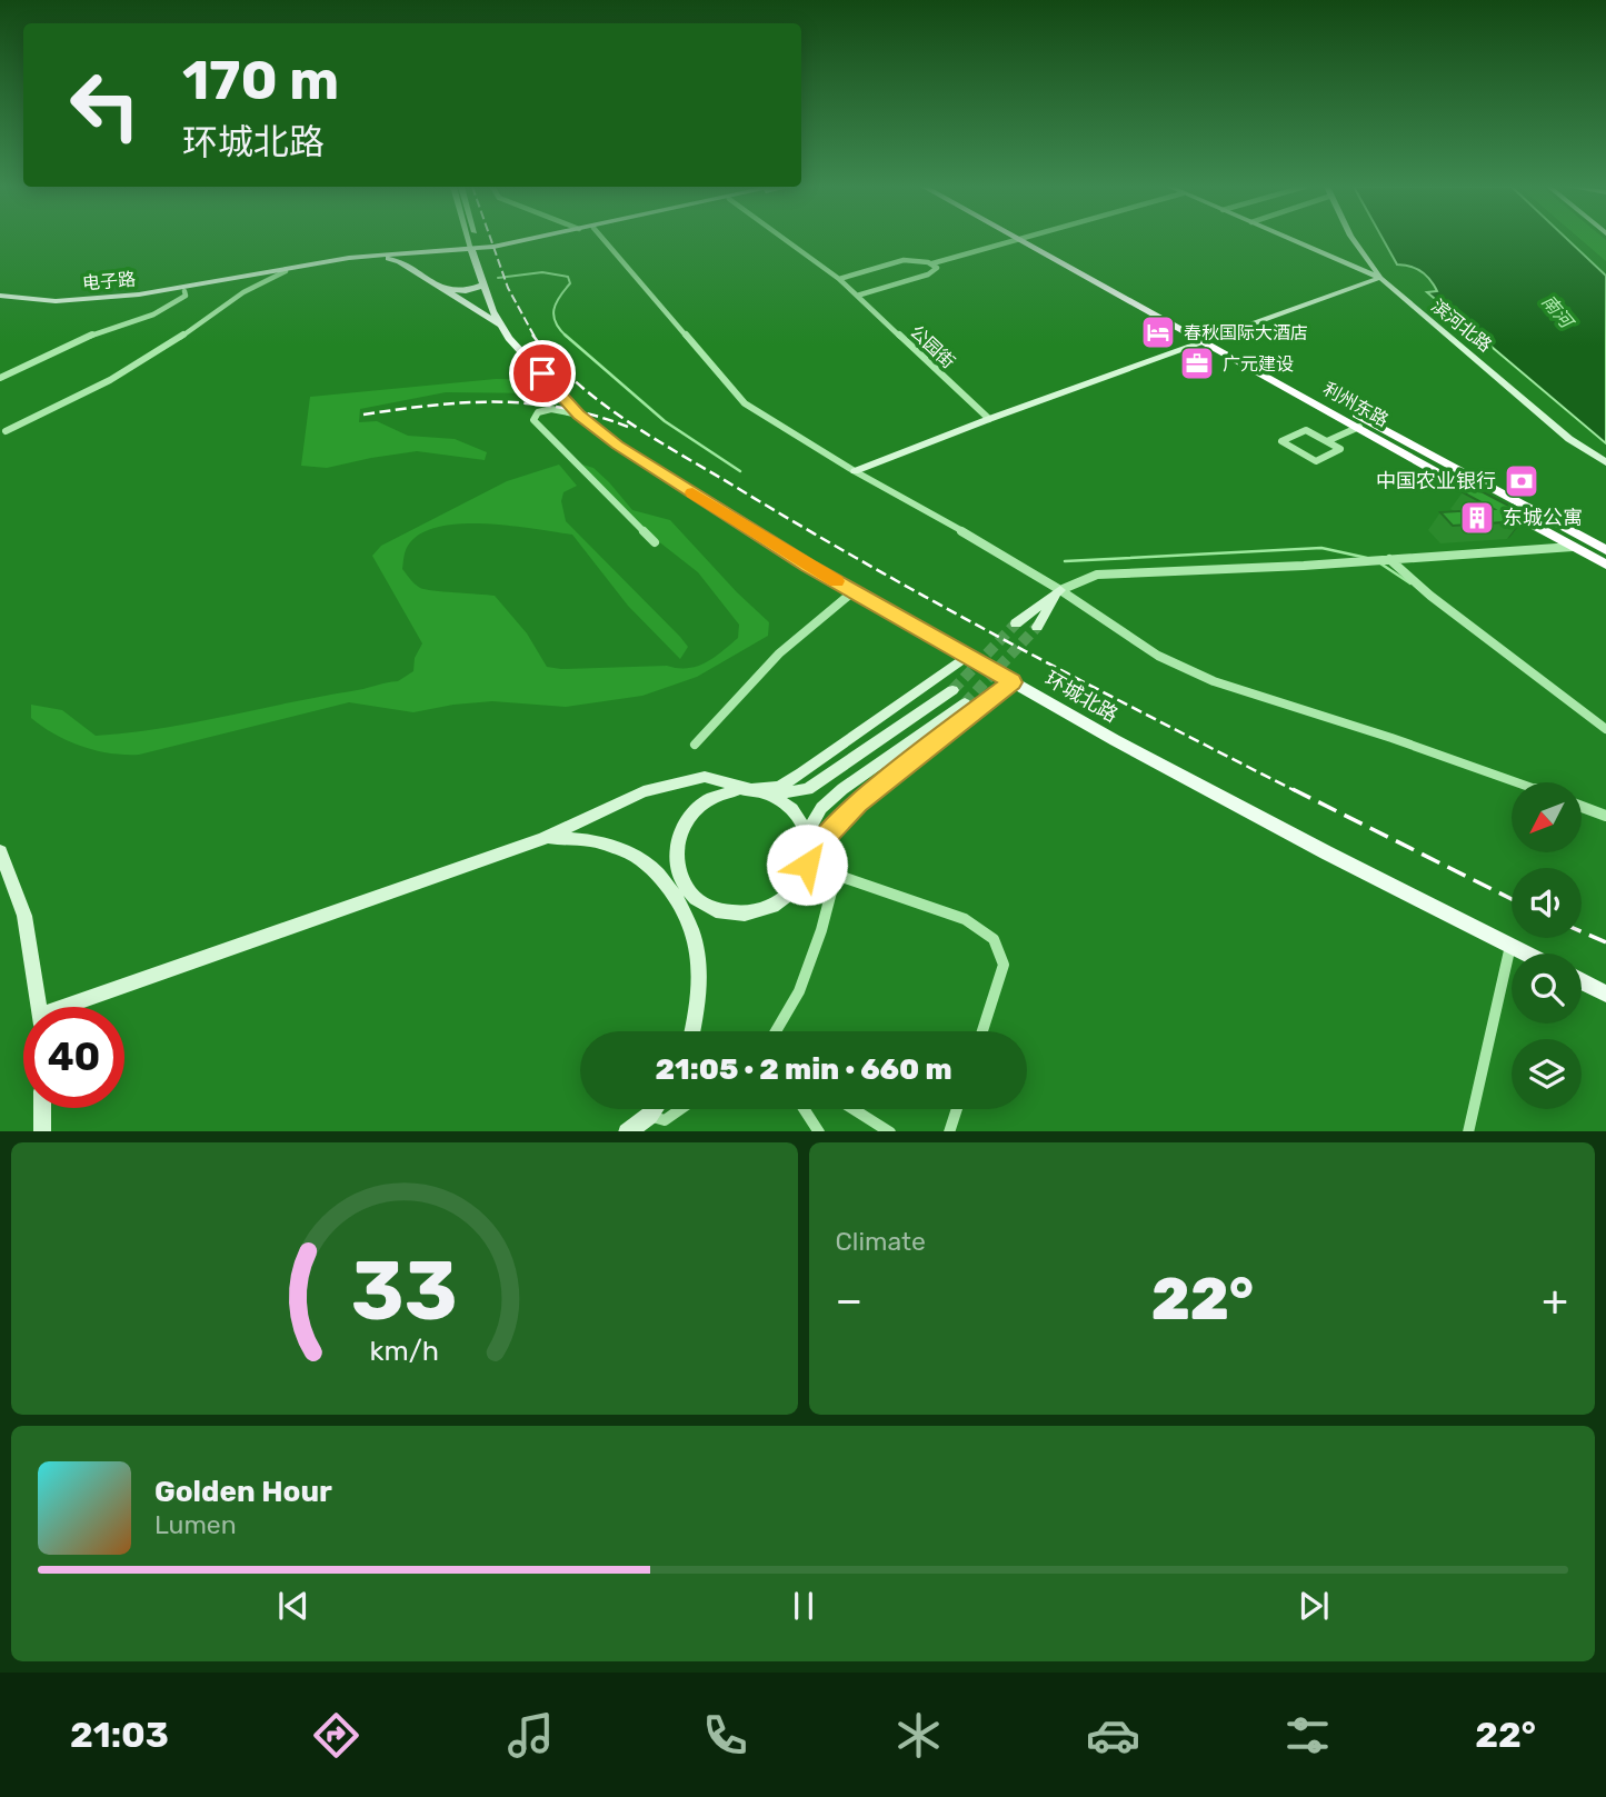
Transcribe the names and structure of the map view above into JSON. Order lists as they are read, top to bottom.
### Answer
{
  "streets": {
    "highway": ["利州东路"],
    "main road": ["电子路", "环城北路"],
    "street": ["滨河北路", "公园街"]
  },
  "crossings": [
    ["电子路", "环城北路"]
  ],
  "water": ["南河"],
  "places": {
    "hotel": ["春秋国际大酒店"],
    "office": ["广元建设"],
    "bank": ["中国农业银行"],
    "building": ["东城公寓"]
  },
  "north": "bottom left",
  "page": {
    "turn": ["170 m", "环城北路"],
    "limit": "40",
    "trip": "21:05 · 2 min · 660 m",
    "tile": "Climate",
    "heat": ["−", "22°", "+"],
    "song": ["Golden Hour", "Lumen"],
    "tabs": ["21:03", "22°"],
    "gauge": ["33", "km/h"]
  }
}
